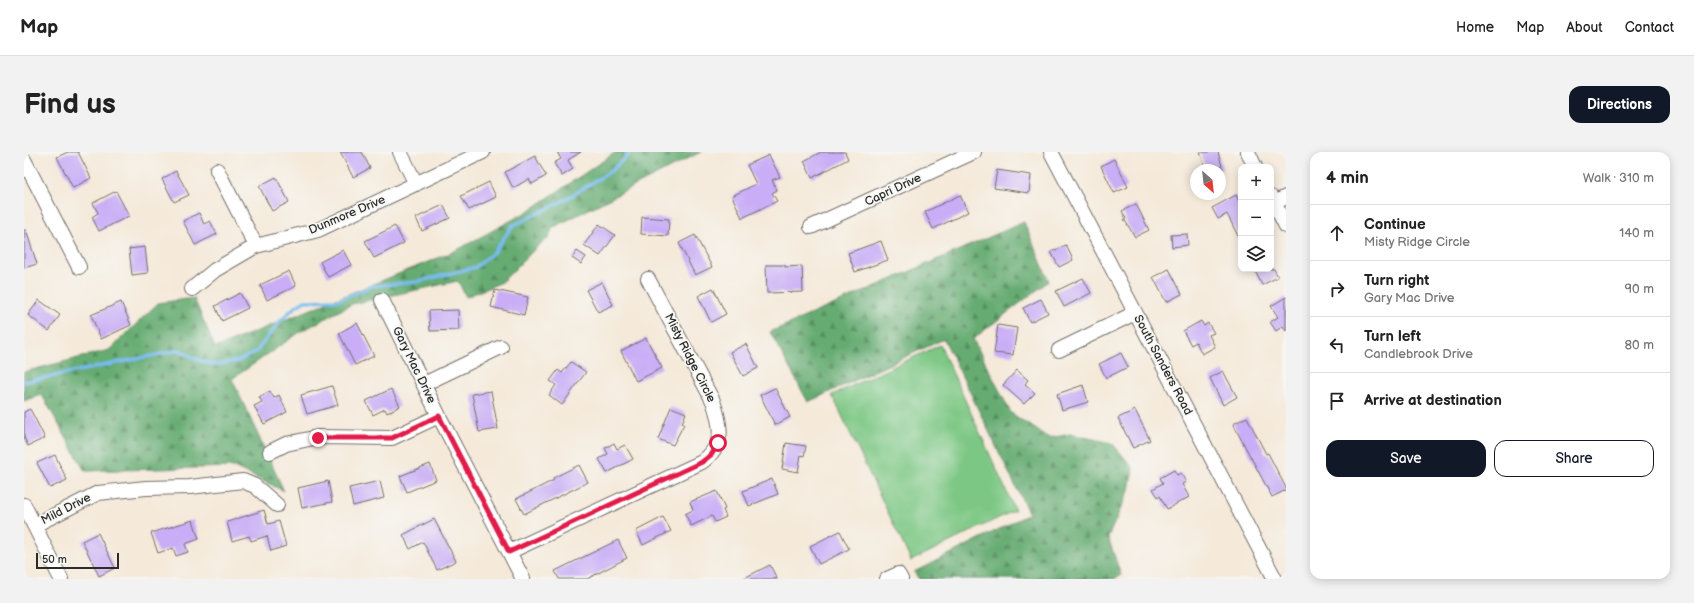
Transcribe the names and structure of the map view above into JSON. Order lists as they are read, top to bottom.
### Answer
{
  "streets": {
    "street": [
      "Capri Drive",
      "Dunmore Drive",
      "Misty Ridge Circle",
      "Gary Mac Drive",
      "South Sanders Road",
      "Mild Drive"
    ]
  },
  "crossings": [
    ["Misty Ridge Circle", "Gary Mac Drive"]
  ],
  "scale_bar": "50 m",
  "north": "bottom right",
  "page": {
    "header": "Map",
    "nav": [
      "Home",
      "Map",
      "About",
      "Contact"
    ],
    "buttons": [
      "Directions",
      ["Save", "Share"]
    ],
    "title": "Find us",
    "heading": ["4 min", "Walk · 310 m"],
    "map_buttons": ["+", "−"],
    "list": [
      ["Continue", "Misty Ridge Circle", "140 m"],
      ["Turn right", "Gary Mac Drive", "90 m"],
      ["Turn left", "Candlebrook Drive", "80 m"],
      "Arrive at destination"
    ],
    "scale": "50 m"
  }
}
